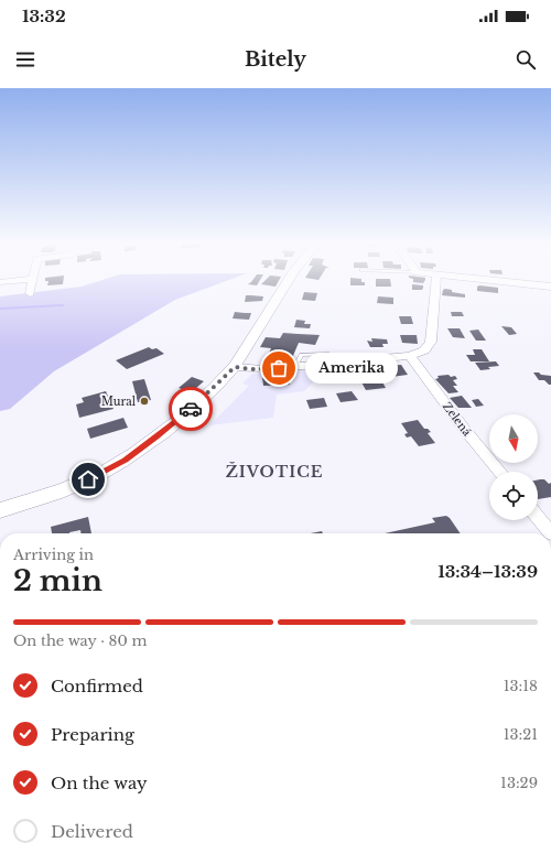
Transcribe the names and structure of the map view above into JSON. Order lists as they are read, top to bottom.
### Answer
{
  "streets": {
    "street": ["Zelená"]
  },
  "districts": ["ŽIVOTICE"],
  "places": ["Amerika", "Mural"],
  "north": "bottom",
  "page": {
    "status": "13:32",
    "header": "Bitely",
    "bubble": "Amerika",
    "heading": ["2 min", "Arriving in", "13:34–13:39"],
    "bar": "On the way · 80 m",
    "list": [
      ["Confirmed", "13:18"],
      ["Preparing", "13:21"],
      ["On the way", "13:29"],
      "Delivered"
    ]
  }
}
